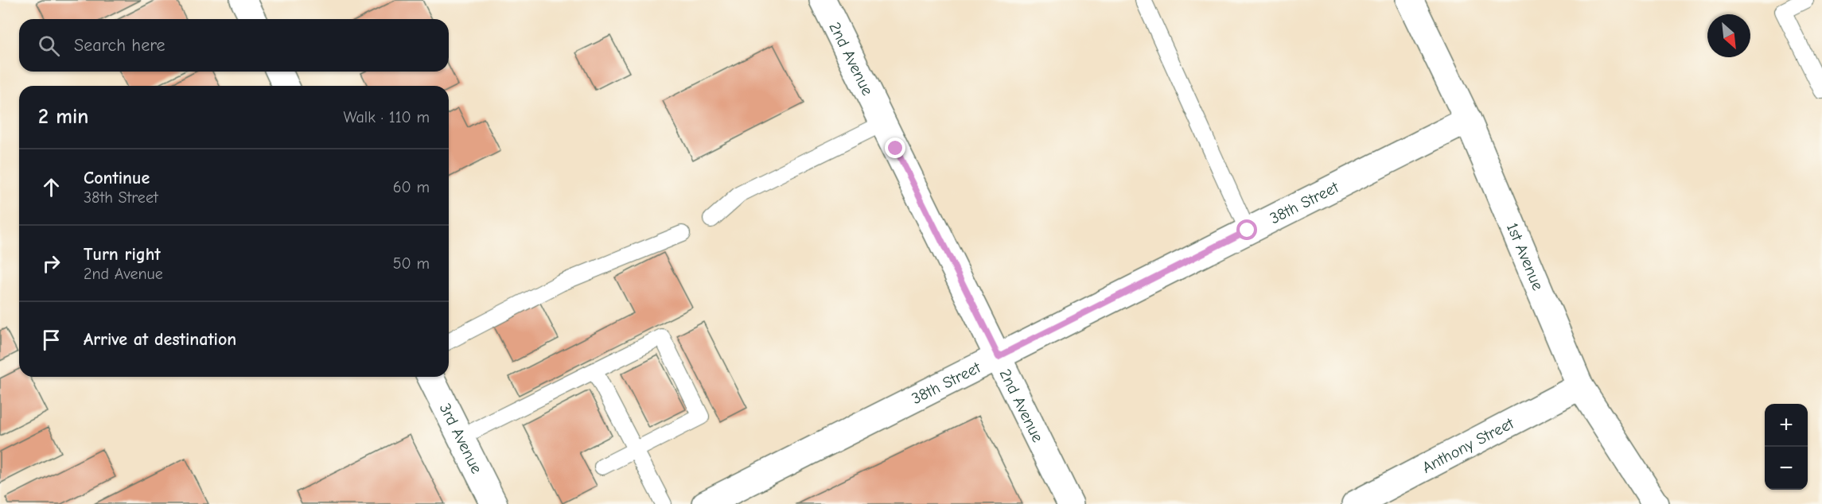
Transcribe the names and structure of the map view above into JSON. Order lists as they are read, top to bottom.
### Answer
{
  "streets": {
    "street": [
      "2nd Avenue",
      "38th Street",
      "1st Avenue",
      "3rd Avenue",
      "Anthony Street"
    ]
  },
  "crossings": [
    ["2nd Avenue", "38th Street"],
    ["38th Street", "1st Avenue"],
    ["1st Avenue", "Anthony Street"]
  ],
  "north": "bottom right",
  "page": {
    "search": "Search here",
    "heading": ["2 min", "Walk · 110 m"],
    "list": [
      ["Continue", "38th Street", "60 m"],
      ["Turn right", "2nd Avenue", "50 m"],
      "Arrive at destination"
    ],
    "map_buttons": ["+", "−"]
  }
}
